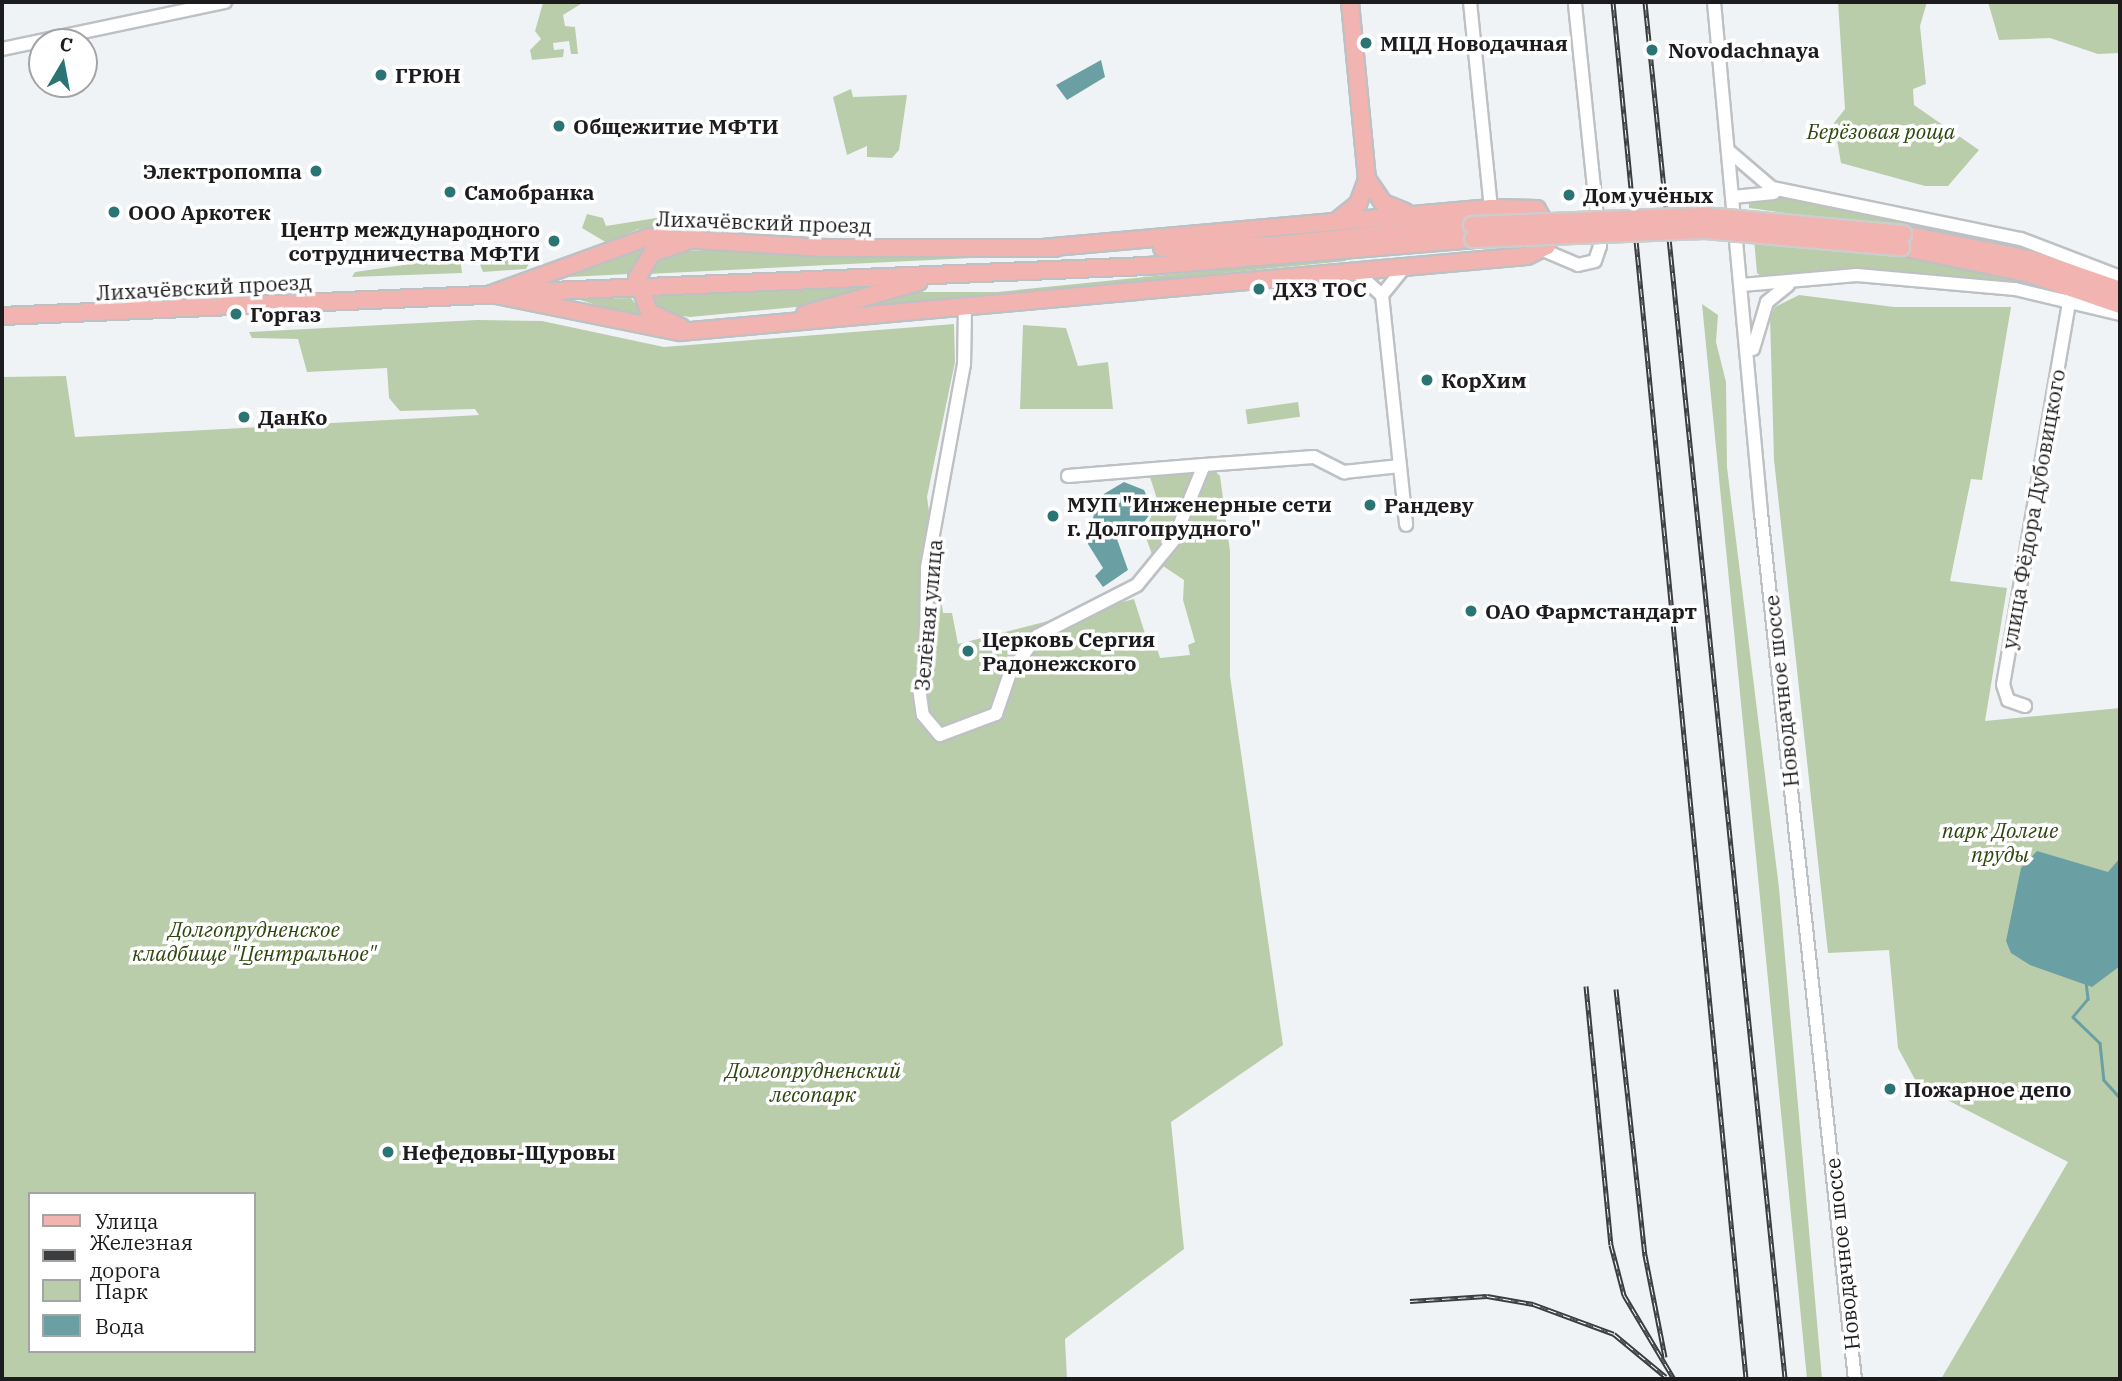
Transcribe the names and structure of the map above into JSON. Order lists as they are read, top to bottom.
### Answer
{
  "streets": {
    "main road": ["Лихачёвский проезд"],
    "street": ["улица Фёдора Дубовицкого", "Зелёная улица", "Новодачное шоссе"]
  },
  "parks": [
    "Берёзовая роща",
    "парк Долгие пруды",
    "Долгопрудненское кладбище \"Центральное\"",
    "Долгопрудненский лесопарк"
  ],
  "places": [
    "МЦД Новодачная",
    "Novodachnaya",
    "ГРЮН",
    "Общежитие МФТИ",
    "Электропомпа",
    "Самобранка",
    "Дом учёных",
    "ООО Аркотек",
    "Центр международного сотрудничества МФТИ",
    "ДХЗ ТОС",
    "Горгаз",
    "КорХим",
    "ДанКо",
    "Рандеву",
    "МУП \"Инженерные сети г. Долгопрудного\"",
    "ОАО Фармстандарт",
    "Церковь Сергия Радонежского",
    "Пожарное депо",
    "Нефедовы-Щуровы"
  ],
  "legend": [
    "Улица",
    "Железная дорога",
    "Парк",
    "Вода"
  ],
  "north": "top"
}
